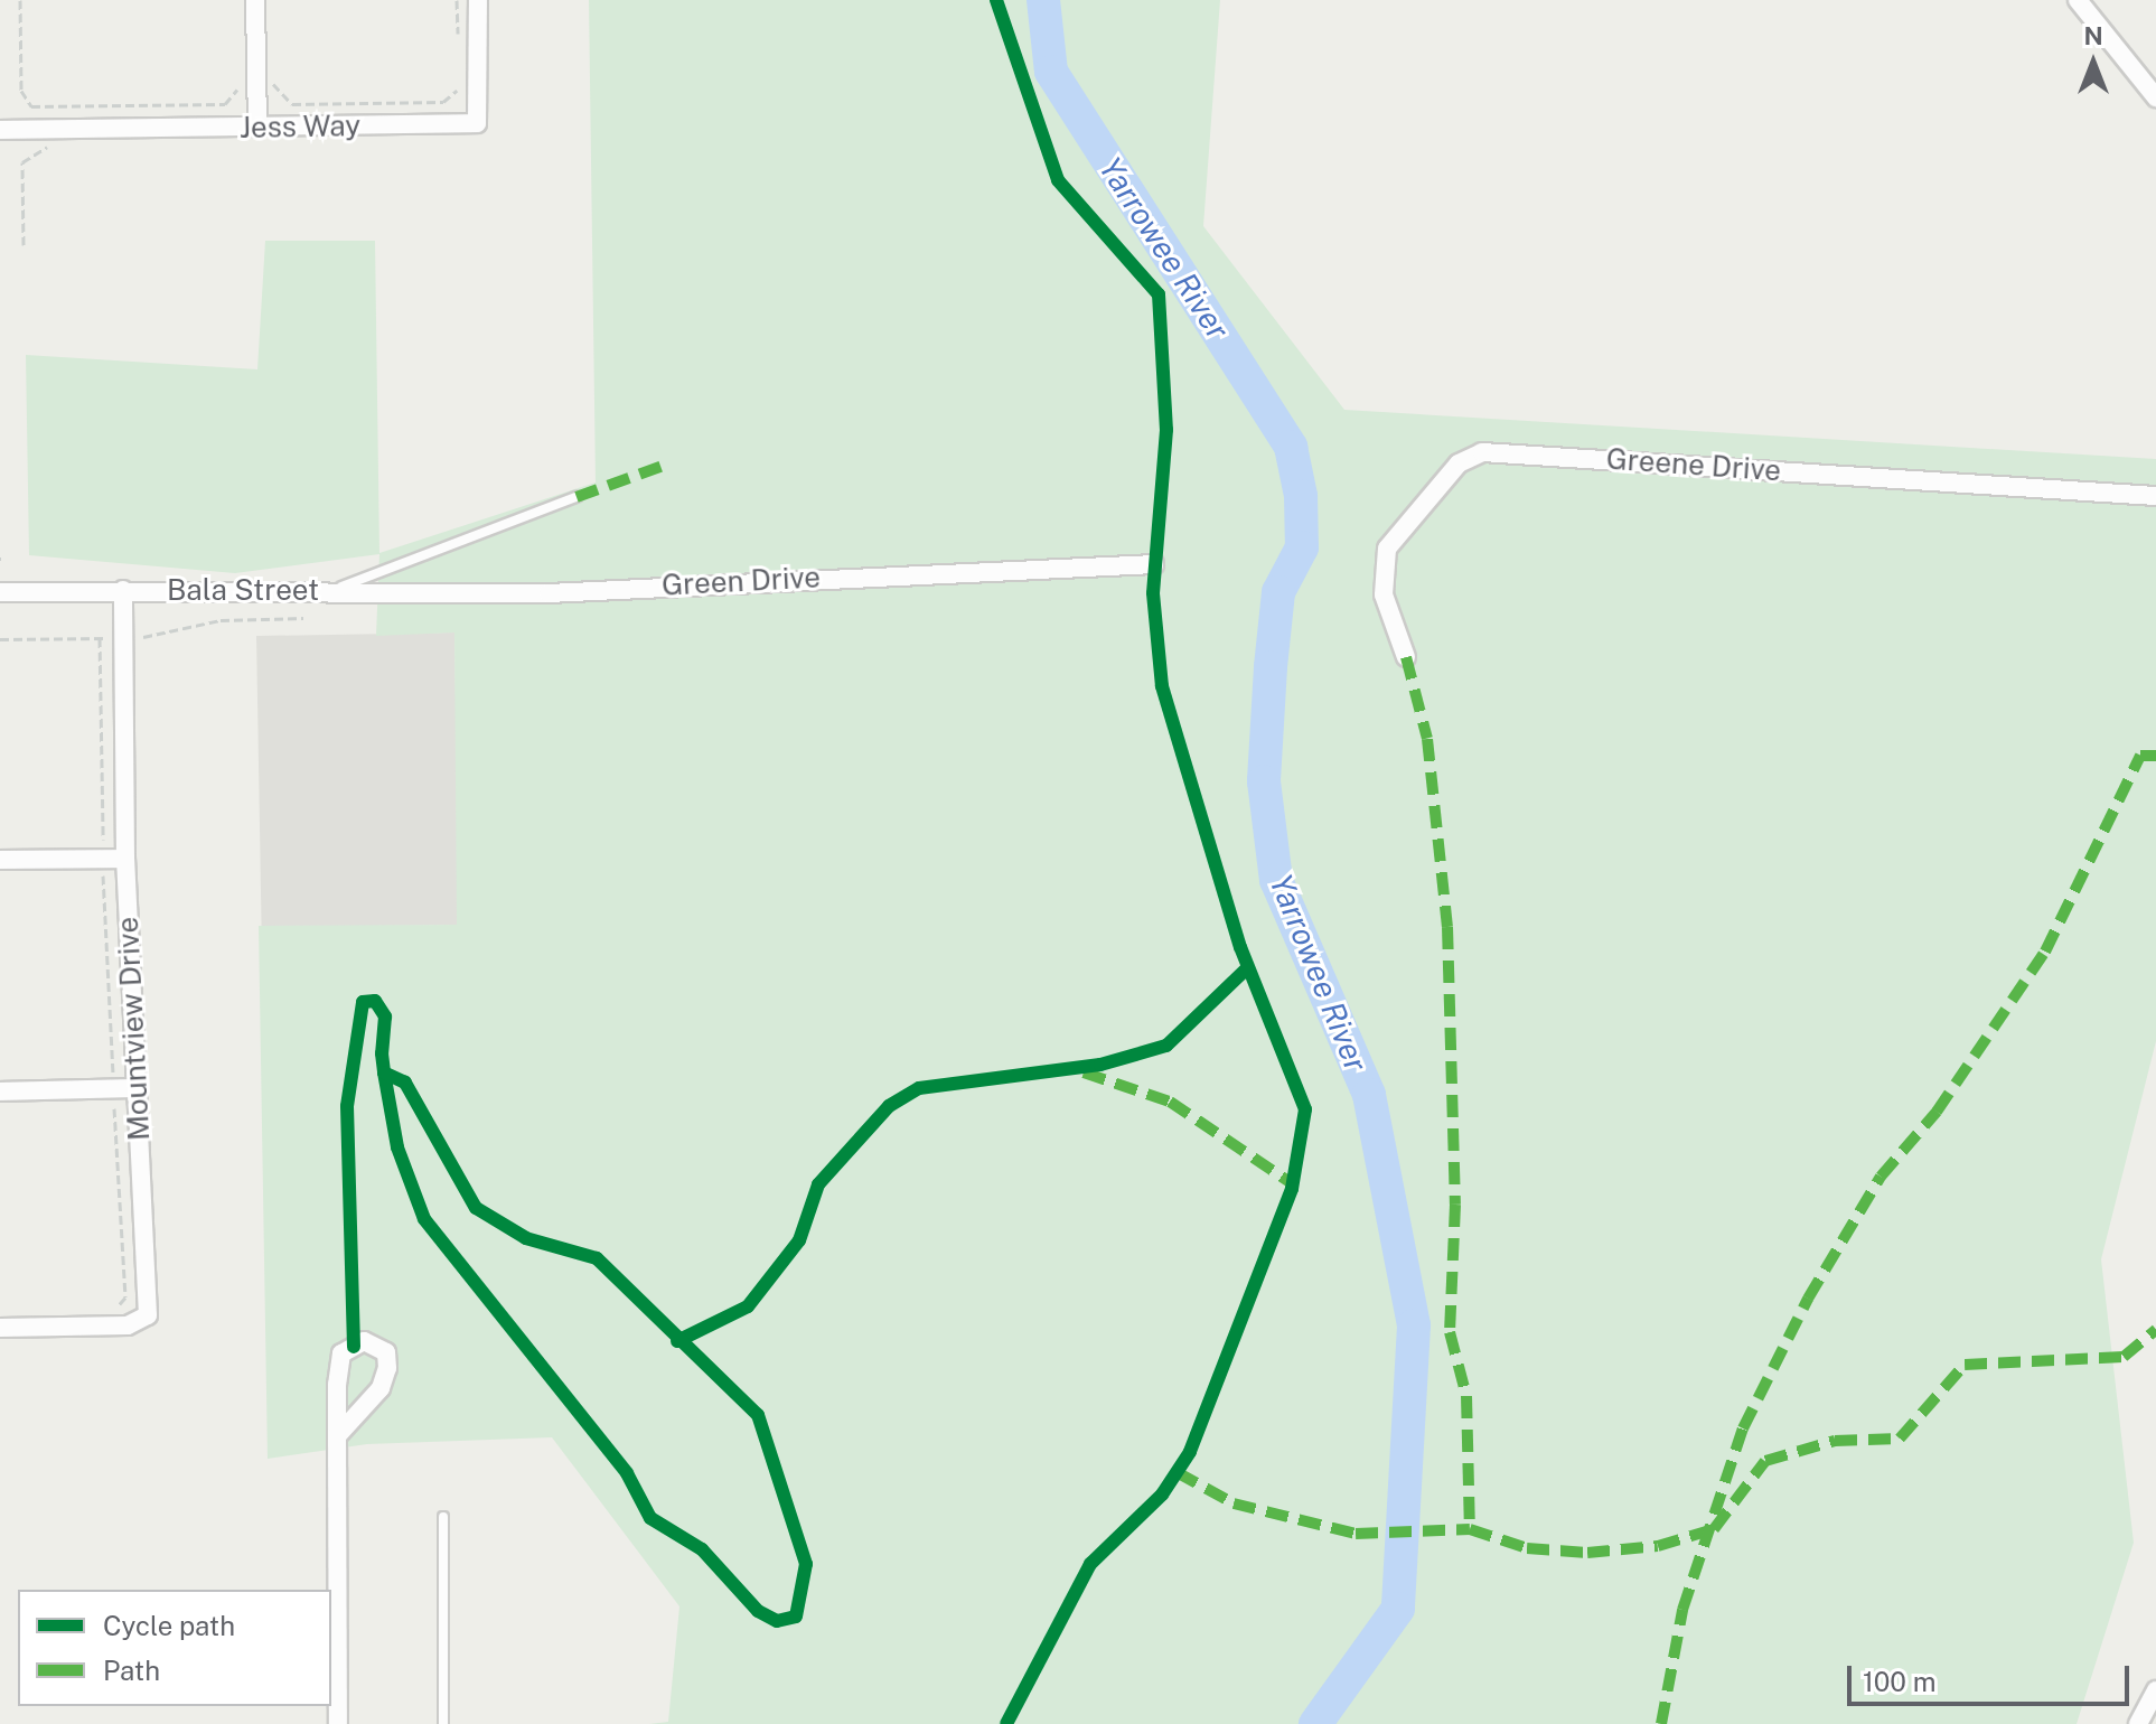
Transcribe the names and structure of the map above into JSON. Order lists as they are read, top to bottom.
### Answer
{
  "streets": {
    "street": [
      "Jess Way",
      "Greene Drive",
      "Green Drive",
      "Bala Street",
      "Mountview Drive"
    ]
  },
  "crossings": [
    ["Green Drive", "Bala Street"],
    ["Bala Street", "Mountview Drive"]
  ],
  "water": ["Yarrowee River"],
  "legend": ["Cycle path", "Path"],
  "scale_bar": "100 m",
  "north": "top"
}
